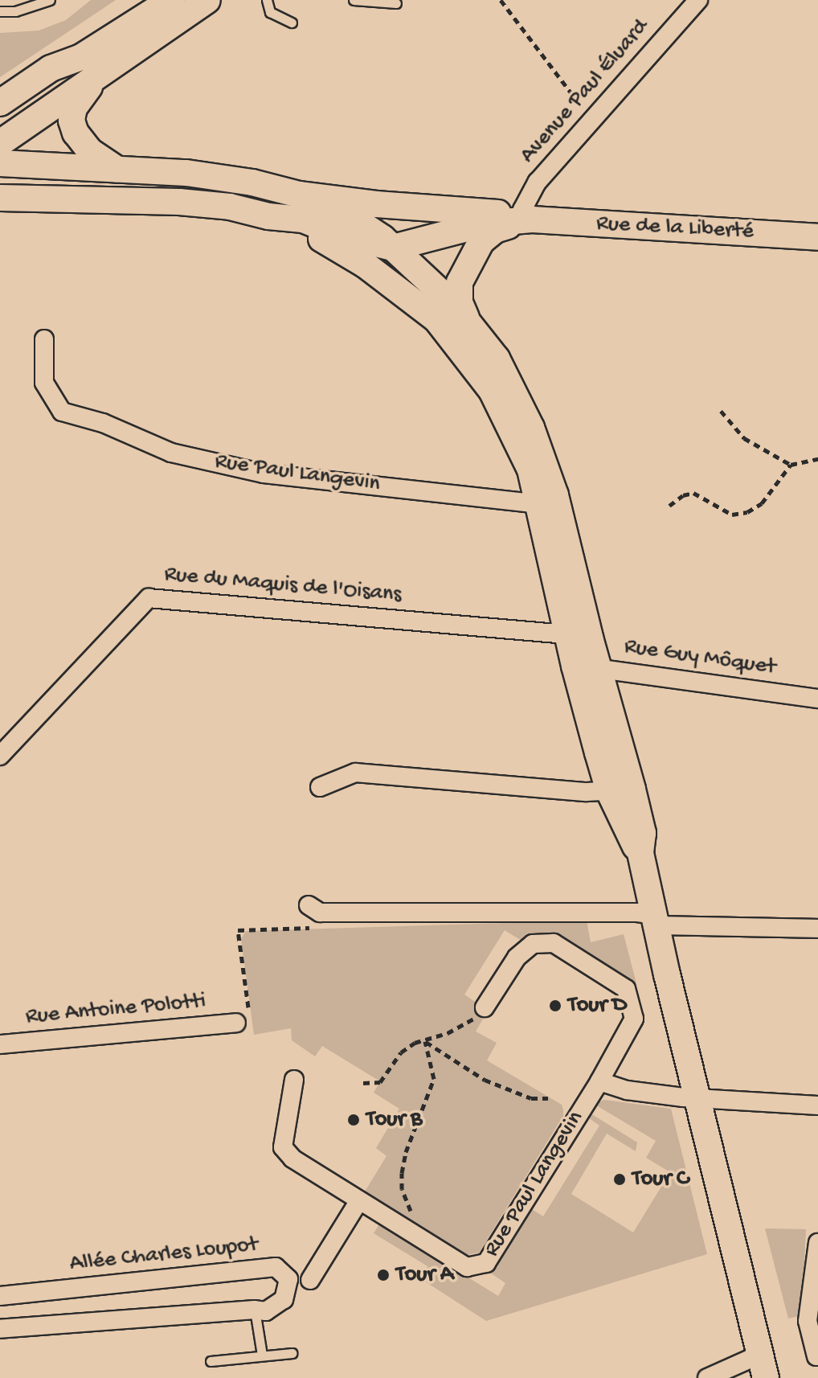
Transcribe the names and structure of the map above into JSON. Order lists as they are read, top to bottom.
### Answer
{
  "streets": {
    "street": [
      "Avenue Paul Éluard",
      "Rue de la Liberté",
      "Rue Paul Langevin",
      "Rue du Maquis de l'Oisans",
      "Rue Guy Môquet",
      "Rue Antoine Polotti",
      "Allée Charles Loupot"
    ]
  },
  "crossings": [
    ["Avenue Paul Éluard", "Rue de la Liberté"]
  ],
  "places": [
    "Tour D",
    "Tour B",
    "Tour C",
    "Tour A"
  ]
}
